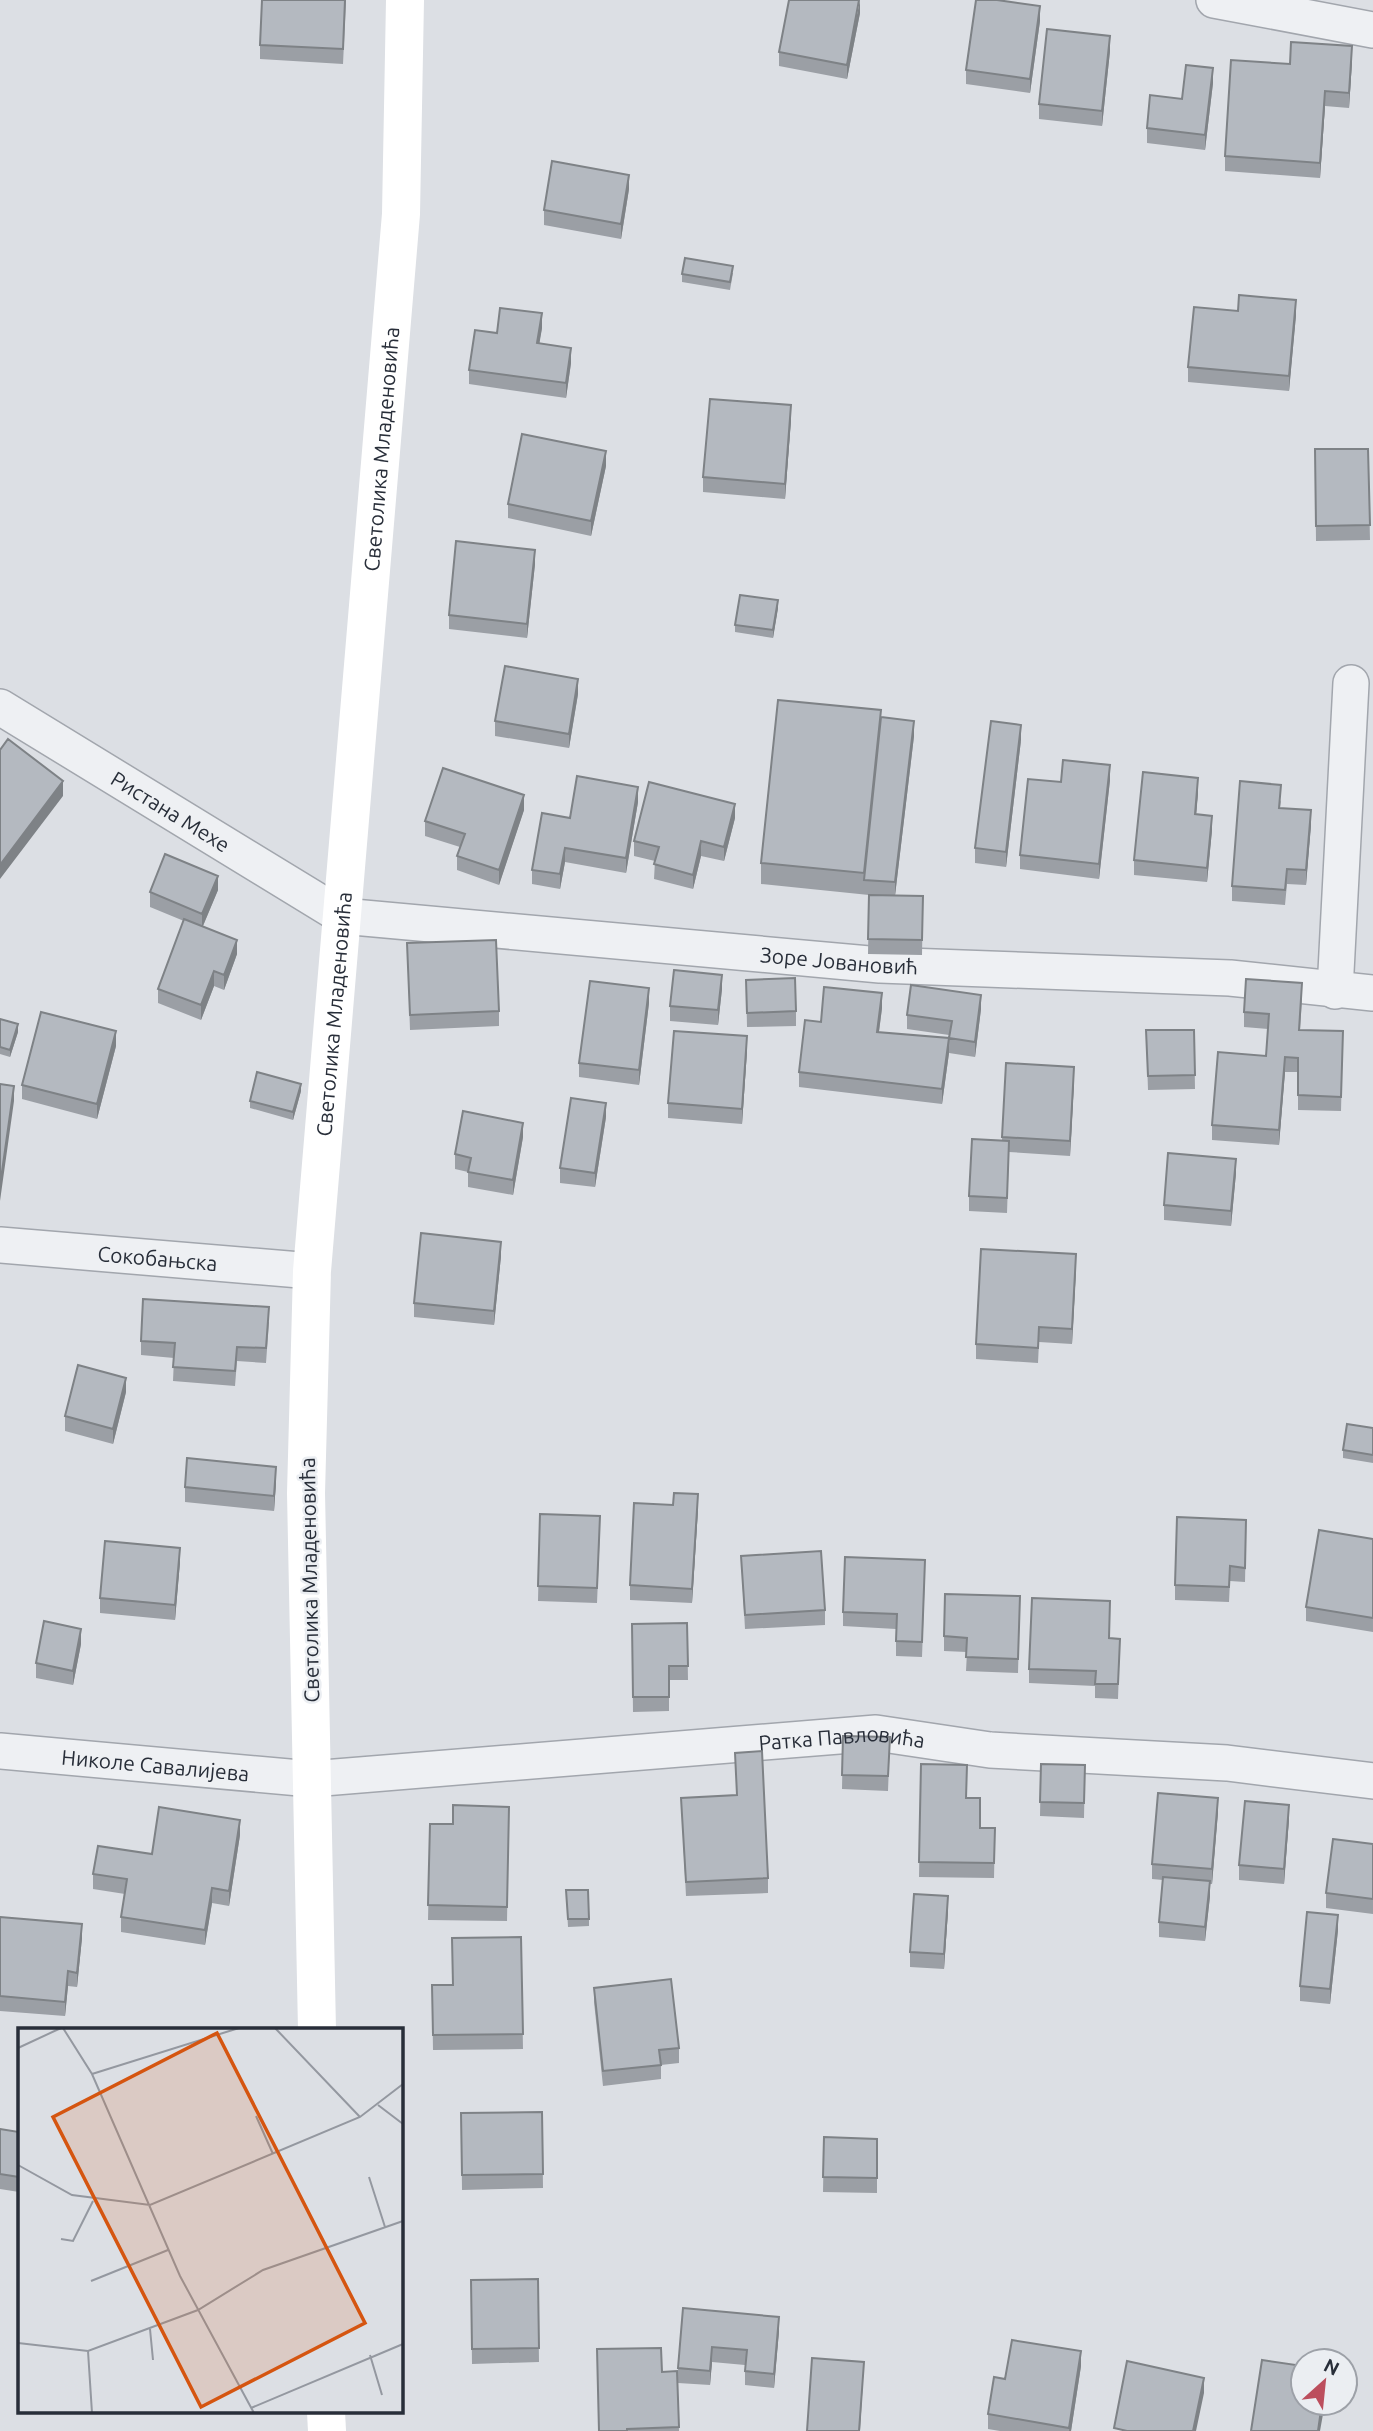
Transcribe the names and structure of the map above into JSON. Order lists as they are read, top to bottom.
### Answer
{
  "streets": {
    "street": [
      "Светолика Младеновића",
      "Ристана Мехе",
      "Зоре Јовановић",
      "Сокобањска",
      "Ратка Павловића",
      "Николе Савалијева"
    ]
  },
  "crossings": [
    ["Светолика Младеновића", "Ристана Мехе"],
    ["Светолика Младеновића", "Зоре Јовановић"],
    ["Светолика Младеновића", "Сокобањска"],
    ["Светолика Младеновића", "Ратка Павловића"],
    ["Светолика Младеновића", "Николе Савалијева"],
    ["Ристана Мехе", "Зоре Јовановић"],
    ["Ратка Павловића", "Николе Савалијева"]
  ],
  "north": "top right"
}
